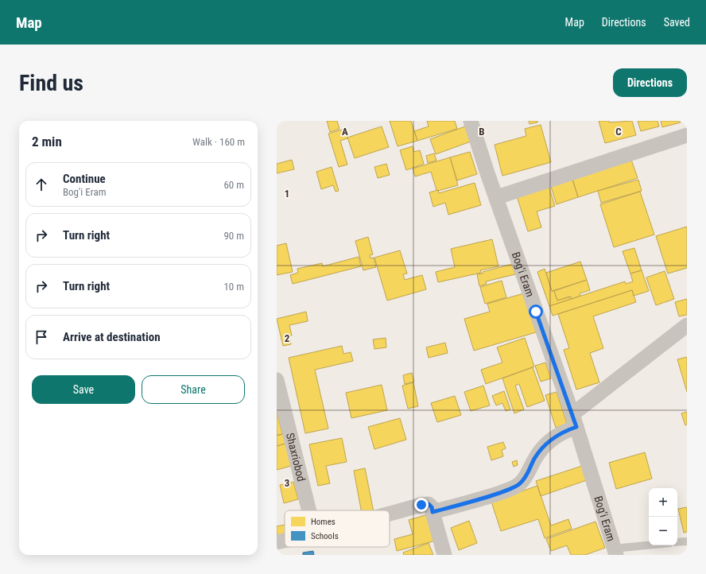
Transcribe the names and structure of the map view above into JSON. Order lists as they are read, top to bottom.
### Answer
{
  "streets": {
    "street": ["Bog'i Eram", "Shaxriobod"]
  },
  "legend": ["Homes", "Schools"],
  "page": {
    "header": "Map",
    "nav": ["Map", "Directions", "Saved"],
    "buttons": [
      "Directions",
      ["Save", "Share"]
    ],
    "title": "Find us",
    "heading": ["2 min", "Walk · 160 m"],
    "list": [
      ["Continue", "Bog'i Eram", "60 m"],
      ["Turn right", "90 m"],
      ["Turn right", "10 m"],
      "Arrive at destination"
    ],
    "map_buttons": ["+", "−"]
  },
  "grid": {
    "columns": ["A", "B", "C"],
    "rows": ["1", "2", "3"]
  }
}
